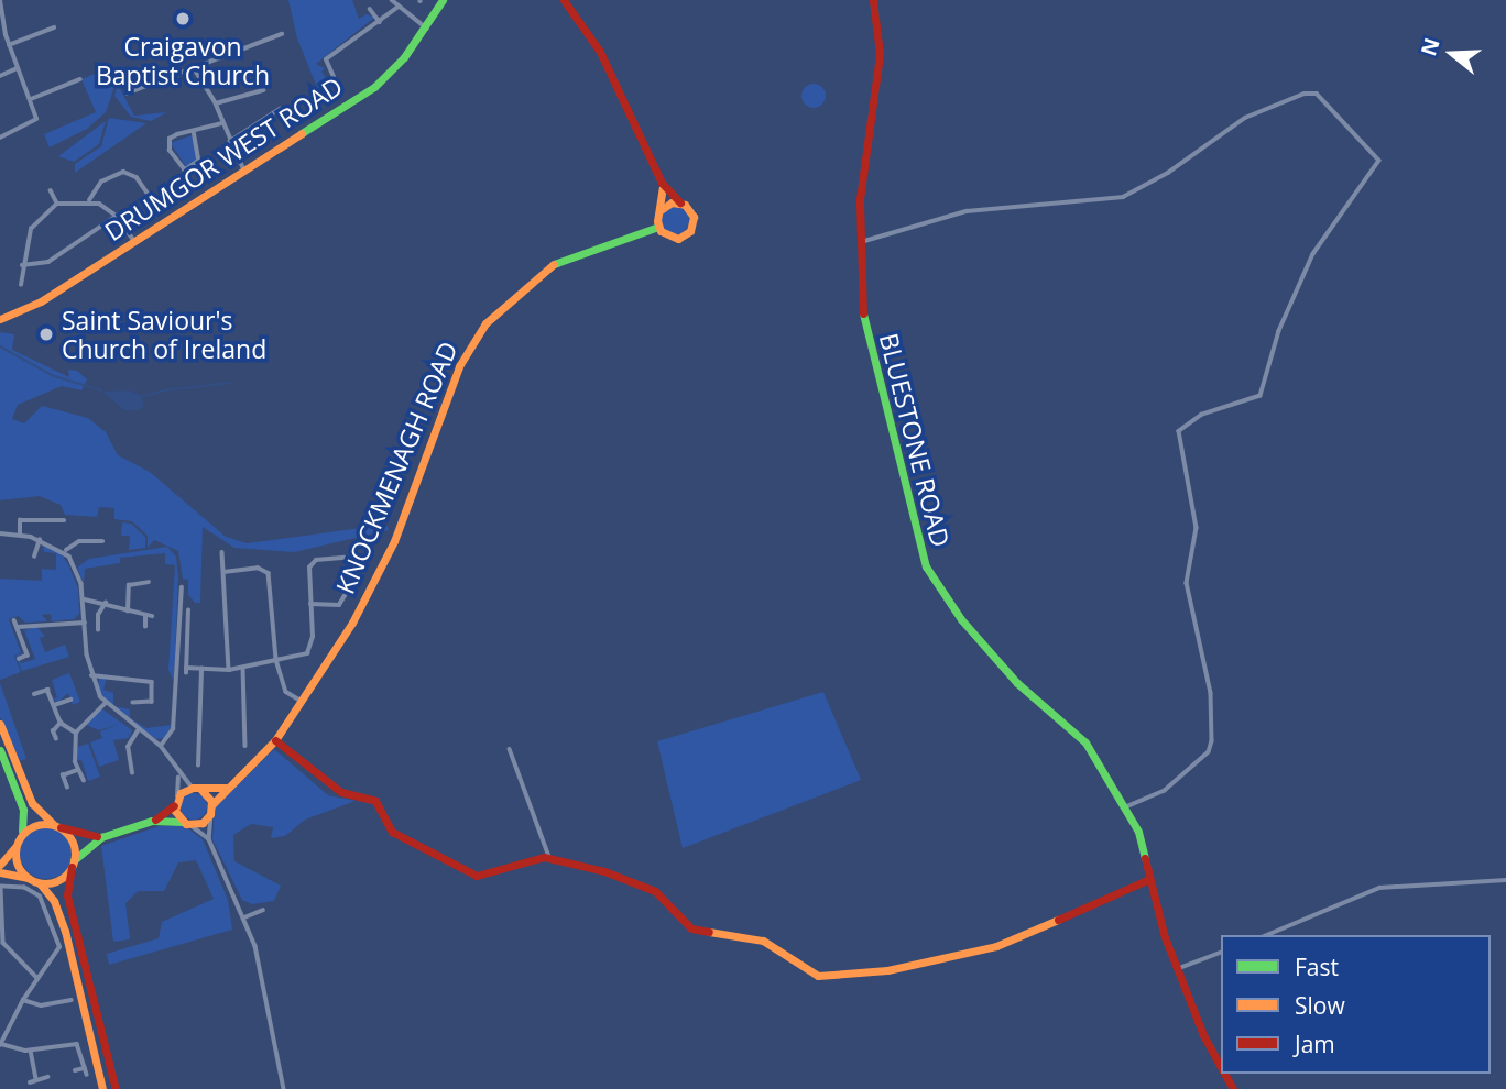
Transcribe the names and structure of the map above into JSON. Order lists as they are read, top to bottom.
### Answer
{
  "streets": {
    "street": ["DRUMGOR WEST ROAD", "BLUESTONE ROAD", "KNOCKMENAGH ROAD"]
  },
  "places": ["Craigavon Baptist Church", "Saint Saviour's Church of Ireland"],
  "legend": ["Fast", "Slow", "Jam"],
  "north": "left"
}
